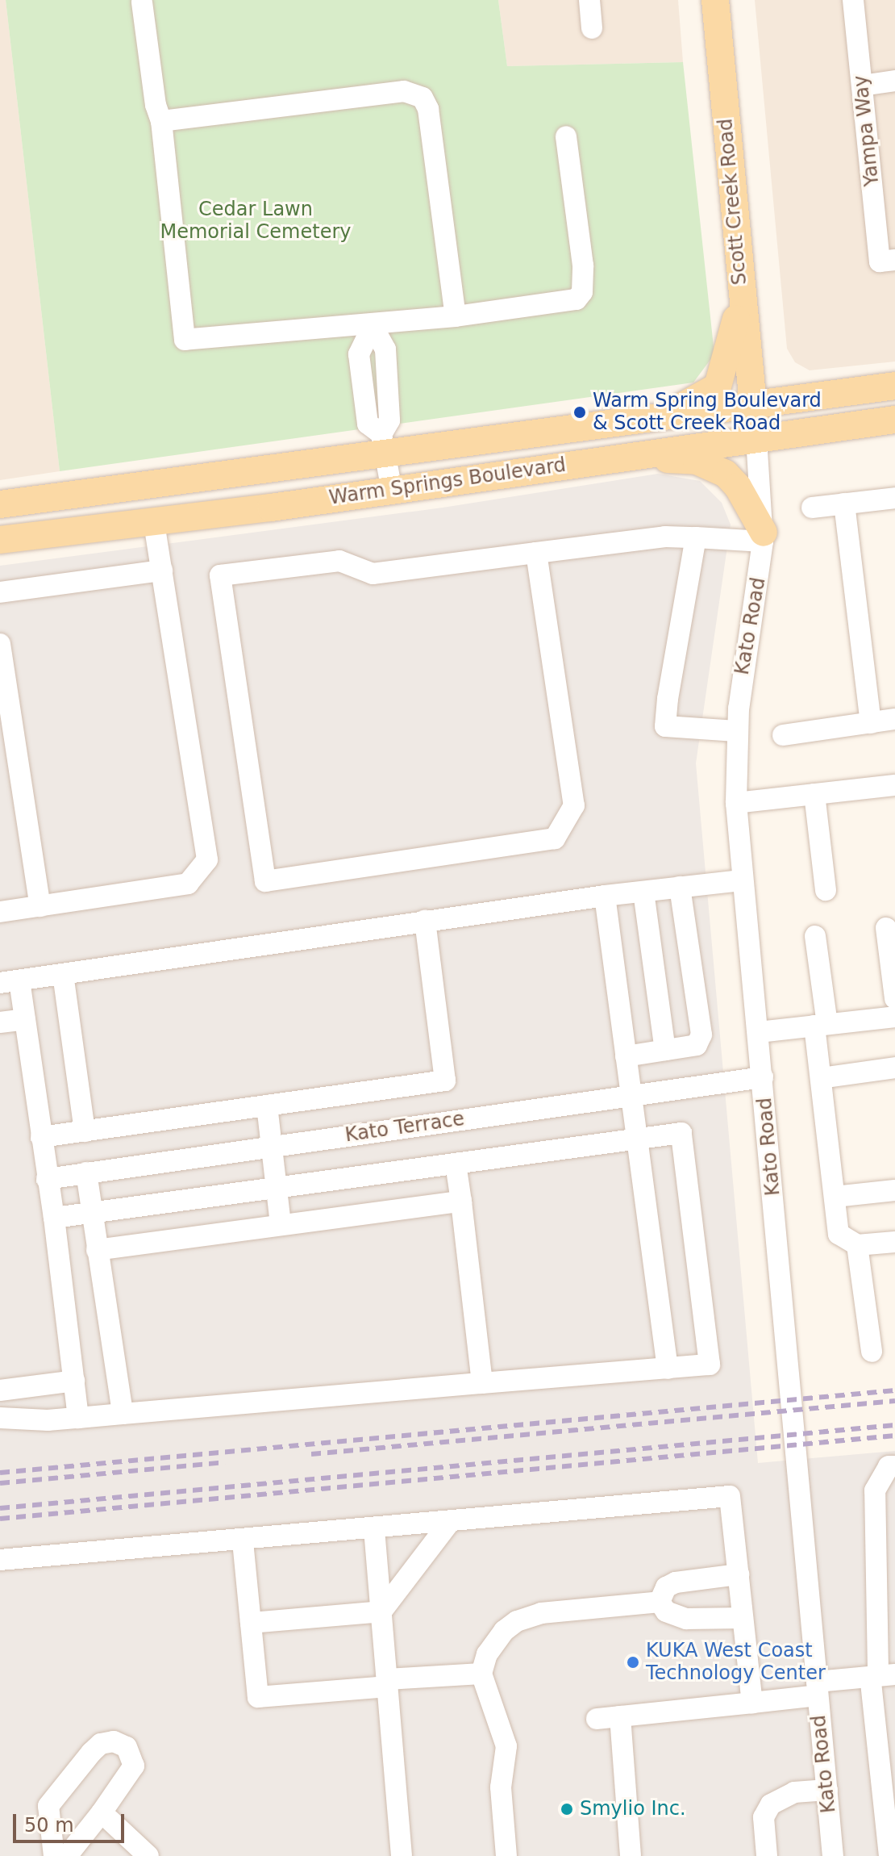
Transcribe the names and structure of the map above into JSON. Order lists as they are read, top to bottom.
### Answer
{
  "streets": {
    "main road": ["Scott Creek Road", "Warm Springs Boulevard"],
    "street": ["Yampa Way", "Kato Road", "Kato Terrace"]
  },
  "crossings": [
    ["Scott Creek Road", "Warm Springs Boulevard"],
    ["Scott Creek Road", "Kato Road"],
    ["Warm Springs Boulevard", "Kato Road"],
    ["Kato Road", "Kato Terrace"]
  ],
  "parks": ["Cedar Lawn Memorial Cemetery"],
  "places": ["Warm Spring Boulevard & Scott Creek Road", "KUKA West Coast Technology Center", "Smylio Inc."],
  "scale_bar": "50 m"
}
